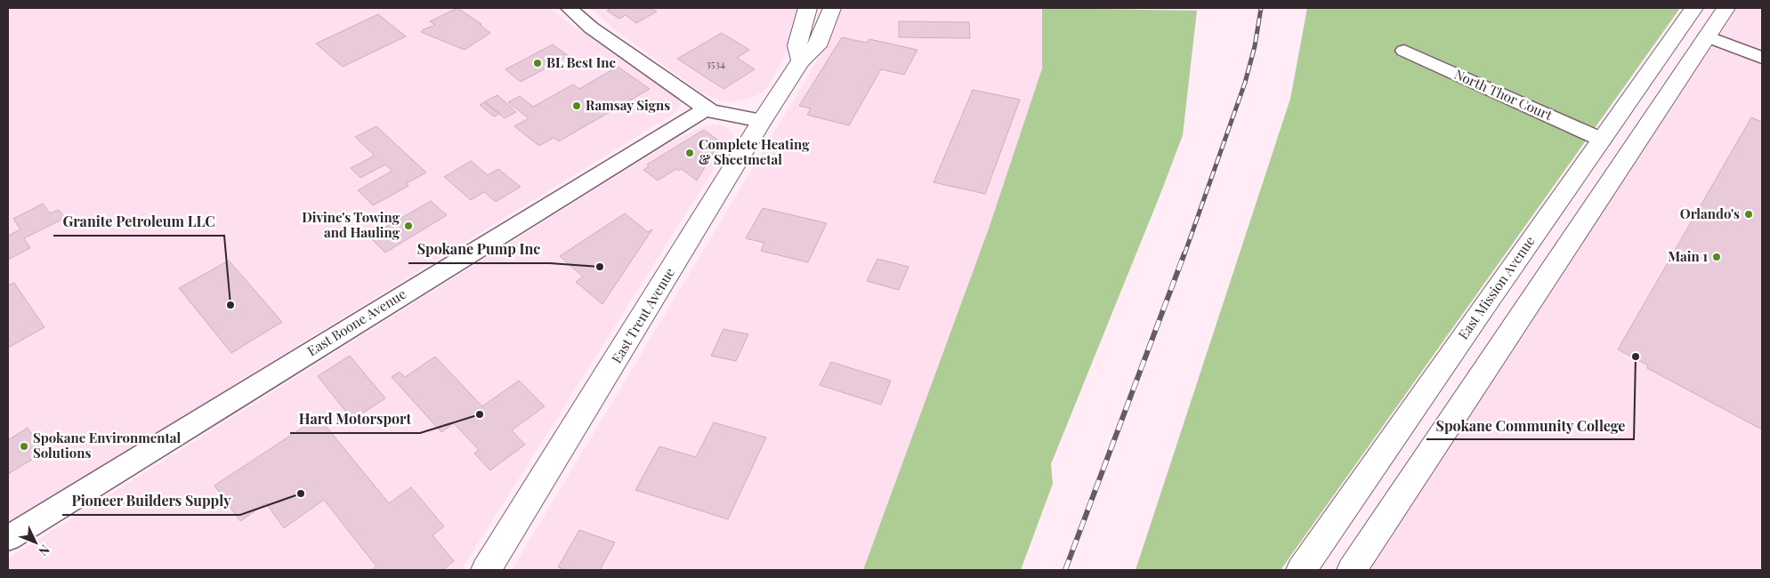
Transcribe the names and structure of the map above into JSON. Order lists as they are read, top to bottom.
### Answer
{
  "streets": {
    "main road": ["East Mission Avenue", "East Trent Avenue"],
    "street": ["North Thor Court", "East Boone Avenue"]
  },
  "crossings": [
    ["North Thor Court", "East Mission Avenue"]
  ],
  "places": [
    "BL Best Inc",
    "Ramsay Signs",
    "Complete Heating & Sheetmetal",
    "Orlando's",
    "Divine's Towing and Hauling",
    "Main 1",
    "Spokane Pump Inc",
    "Granite Petroleum LLC",
    "Spokane Community College",
    "Hard Motorsport",
    "Spokane Environmental Solutions",
    "Pioneer Builders Supply"
  ],
  "house_numbers": ["3534"],
  "north": "bottom right"
}
